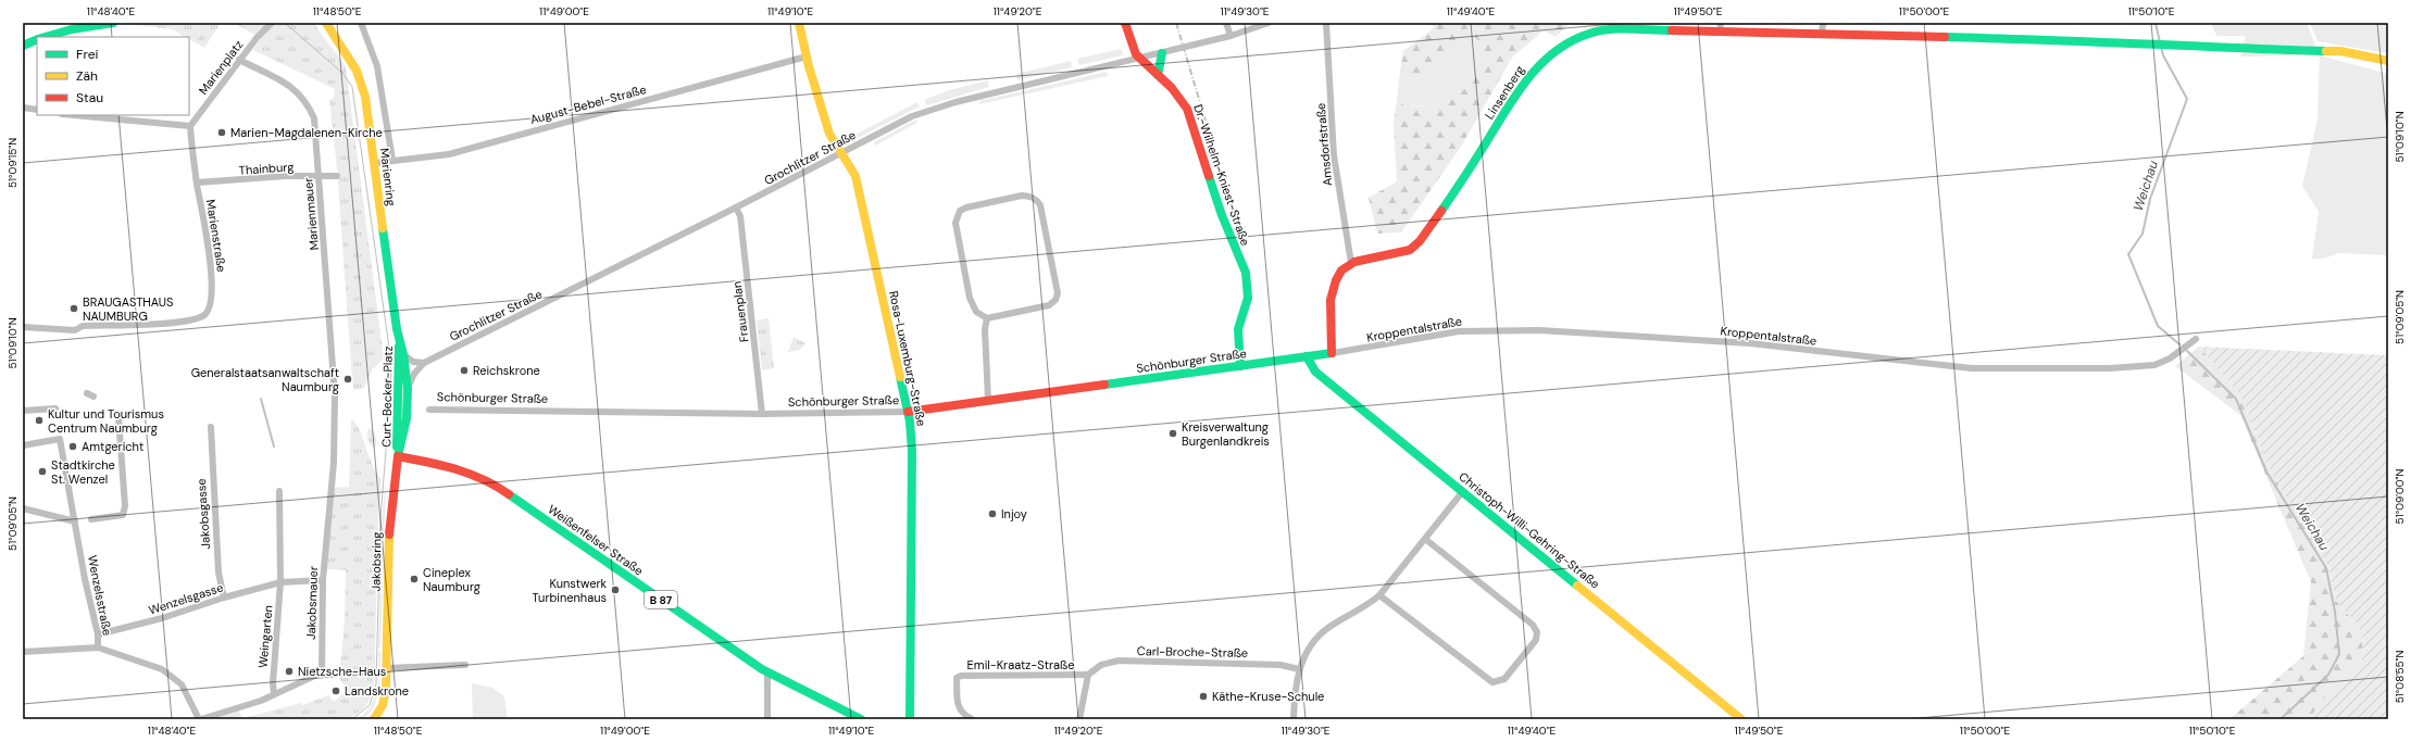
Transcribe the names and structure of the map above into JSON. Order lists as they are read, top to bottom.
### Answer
{
  "streets": {
    "main road": [
      "Linsenberg",
      "Dr.-Wilhelm-Kniest-Straße",
      "Marienring",
      "Rosa-Luxemburg-Straße",
      "Schönburger Straße",
      "Curt-Becker-Platz",
      "Christoph-Willi-Gehring-Straße",
      "Weißenfelser Straße",
      "Jakobsring",
      "B 87"
    ],
    "street": [
      "Marienplatz",
      "August-Bebel-Straße",
      "Amsdorfstraße",
      "Grochlitzer Straße",
      "Thainburg",
      "Marienmauer",
      "Marienstraße",
      "Frauenplan",
      "Kroppentalstraße",
      "Jakobsgasse",
      "Wenzelsstraße",
      "Wenzelsgasse",
      "Jakobsmauer",
      "Weingarten",
      "Carl-Broche-Straße",
      "Emil-Kraatz-Straße"
    ]
  },
  "crossings": [
    ["Marienplatz", "Marienmauer"],
    ["Marienplatz", "Marienstraße"],
    ["Linsenberg", "Amsdorfstraße"],
    ["August-Bebel-Straße", "Marienring"],
    ["August-Bebel-Straße", "Rosa-Luxemburg-Straße"],
    ["Grochlitzer Straße", "Dr.-Wilhelm-Kniest-Straße"],
    ["Grochlitzer Straße", "Frauenplan"],
    ["Grochlitzer Straße", "Rosa-Luxemburg-Straße"],
    ["Grochlitzer Straße", "Curt-Becker-Platz"],
    ["Thainburg", "Marienmauer"],
    ["Thainburg", "Marienstraße"],
    ["Dr.-Wilhelm-Kniest-Straße", "Schönburger Straße"],
    ["Marienring", "Curt-Becker-Platz"],
    ["Marienmauer", "Jakobsmauer"],
    ["Frauenplan", "Schönburger Straße"],
    ["Rosa-Luxemburg-Straße", "Schönburger Straße"],
    ["Schönburger Straße", "Christoph-Willi-Gehring-Straße"],
    ["Curt-Becker-Platz", "Weißenfelser Straße"],
    ["Curt-Becker-Platz", "Jakobsring"],
    ["Jakobsgasse", "Wenzelsgasse"],
    ["Weißenfelser Straße", "Jakobsring"],
    ["Wenzelsstraße", "Wenzelsgasse"],
    ["Wenzelsstraße", "Jakobsmauer"],
    ["Wenzelsgasse", "Weingarten"],
    ["Jakobsmauer", "Weingarten"],
    ["Carl-Broche-Straße", "Emil-Kraatz-Straße"]
  ],
  "water": ["Weichau"],
  "places": [
    "Marien-Magdalenen-Kirche",
    "BRAUGASTHAUS NAUMBURG",
    "Reichskrone",
    "Generalstaatsanwaltschaft Naumburg",
    "Kultur und Tourismus Centrum Naumburg",
    "Kreisverwaltung Burgenlandkreis",
    "Amtgericht",
    "Stadtkirche St. Wenzel",
    "Injoy",
    "Cineplex Naumburg",
    "Kunstwerk Turbinenhaus",
    "Nietzsche-Haus",
    "Landskrone",
    "Käthe-Kruse-Schule"
  ],
  "legend": ["Frei", "Zäh", "Stau"],
  "coordinates": [
    "11°48'40\"E",
    "11°48'50\"E",
    "11°49'00\"E",
    "11°49'10\"E",
    "11°49'20\"E",
    "11°49'30\"E",
    "11°49'40\"E",
    "11°49'50\"E",
    "11°50'00\"E",
    "11°50'10\"E",
    "51°09'10\"N",
    "51°09'15\"N",
    "51°09'05\"N",
    "51°09'00\"N",
    "51°08'55\"N"
  ]
}
